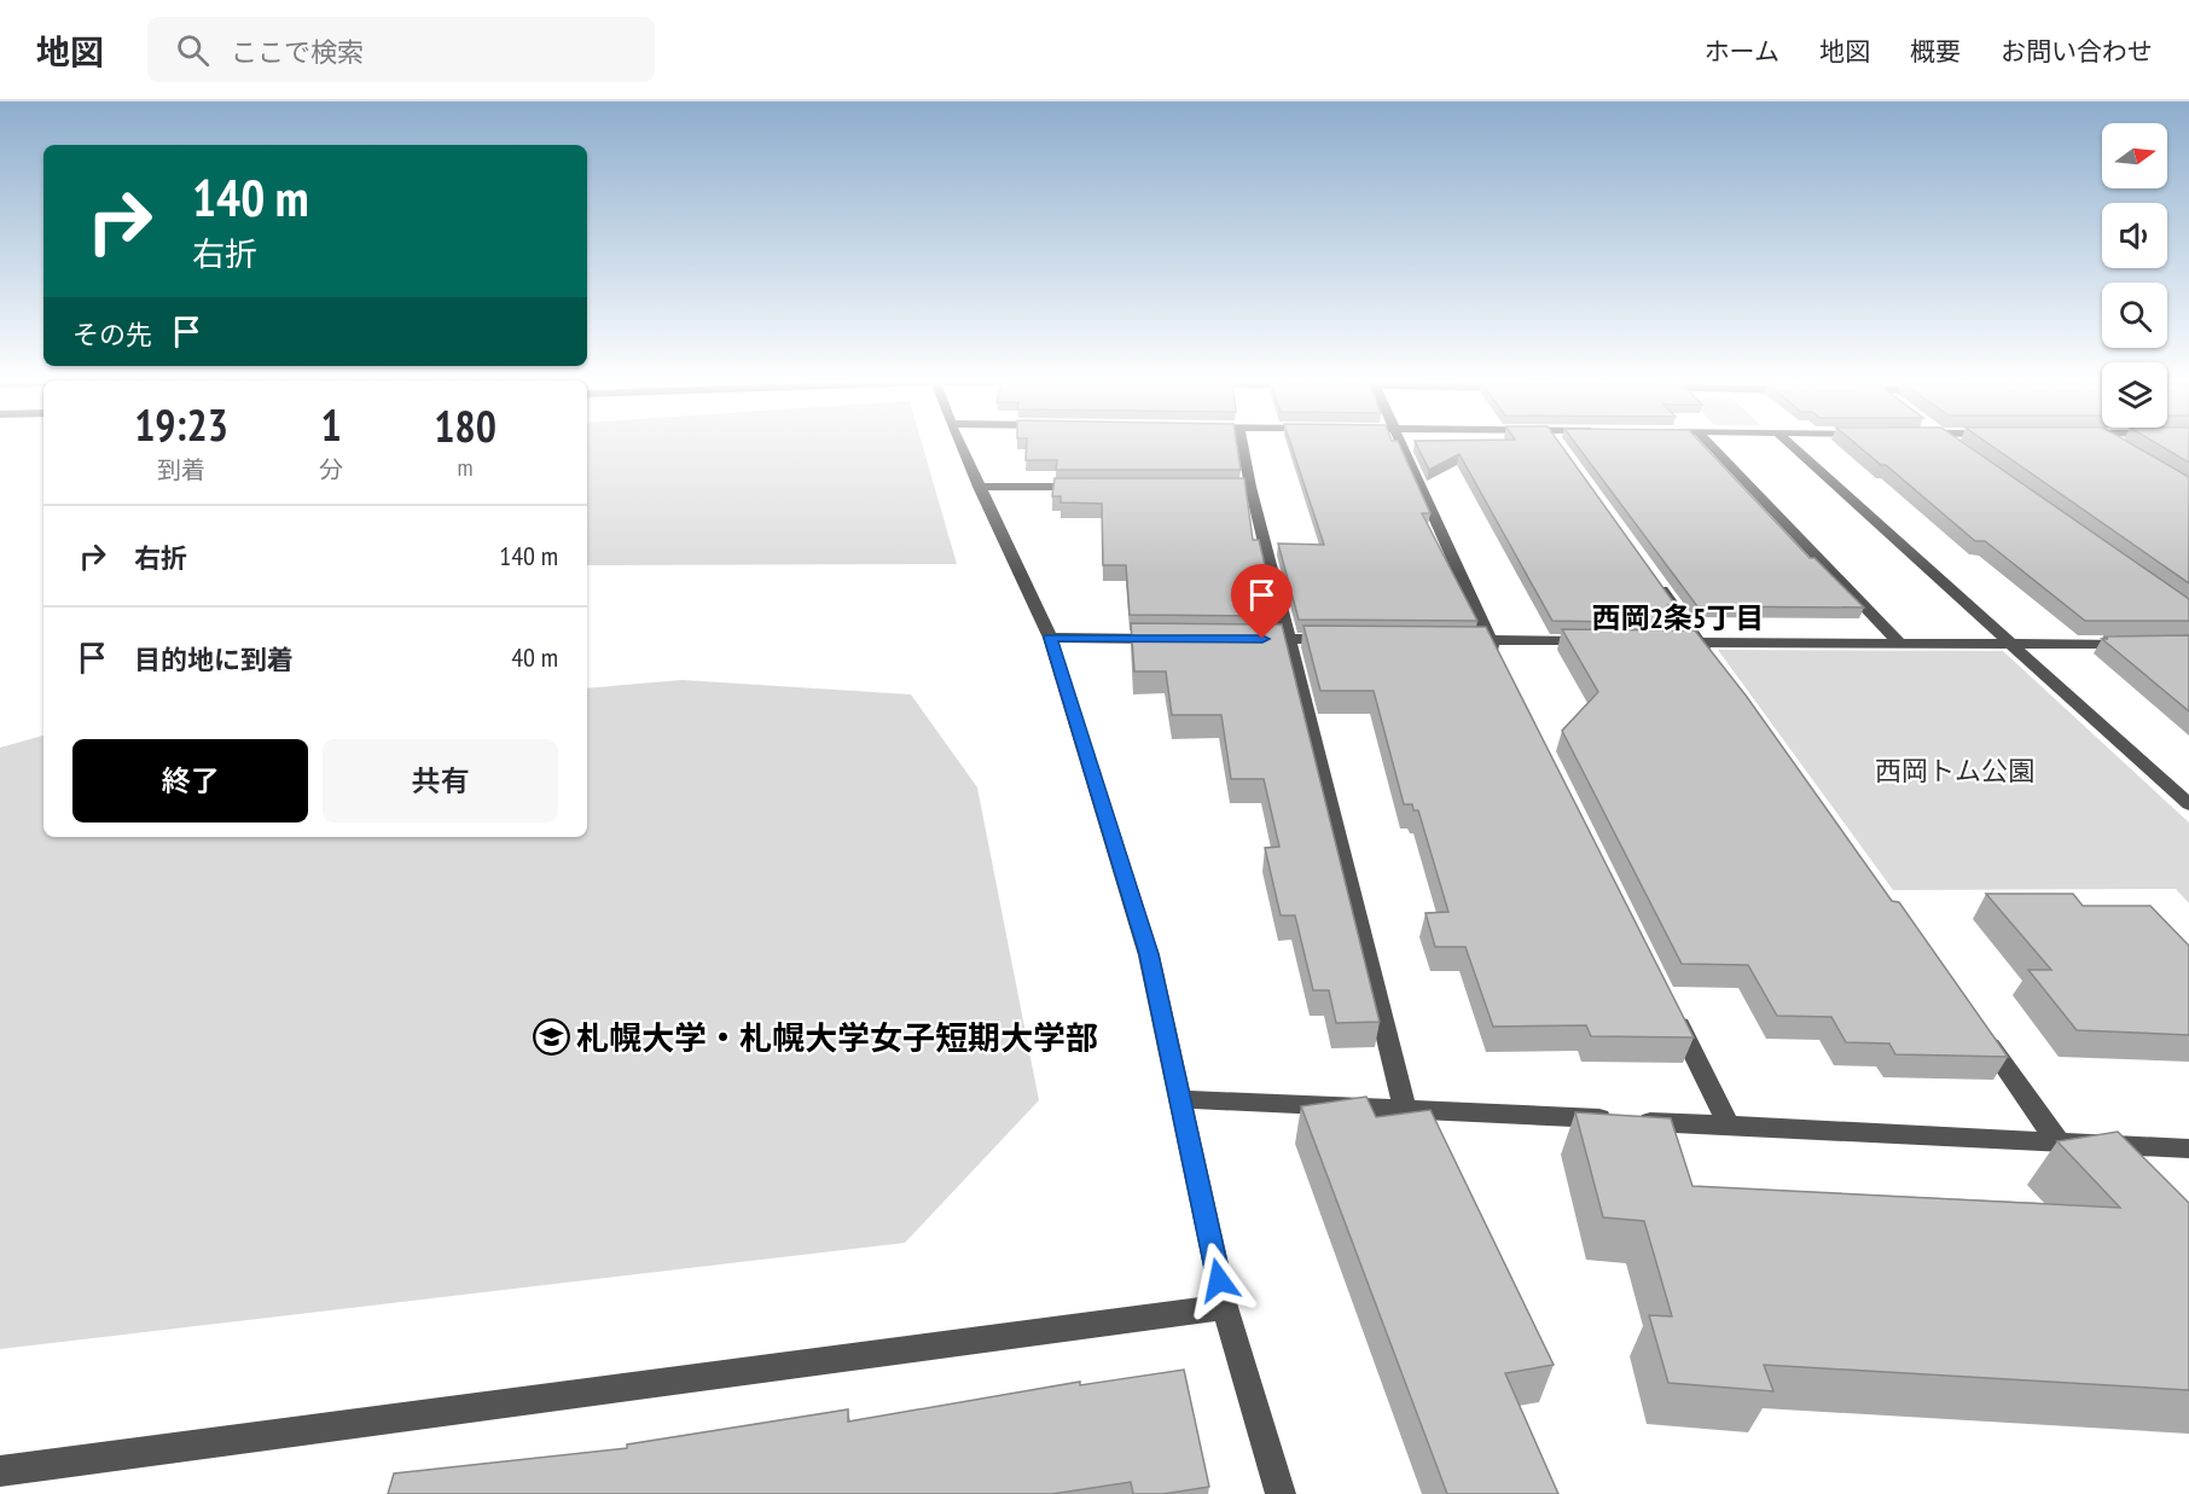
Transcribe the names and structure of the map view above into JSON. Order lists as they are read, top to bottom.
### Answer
{
  "districts": ["西岡2条5丁目"],
  "parks": ["西岡トム公園"],
  "places": {
    "school or university": ["札幌大学・札幌大学女子短期大学部"]
  },
  "north": "right",
  "page": {
    "header": "地図",
    "search": "ここで検索",
    "nav": [
      "ホーム",
      "地図",
      "概要",
      "お問い合わせ"
    ],
    "turn": ["140 m", "右折"],
    "then": "その先",
    "eta": [
      "19:23",
      "到着",
      "1",
      "分",
      "180",
      "m"
    ],
    "list": [
      {
        "name": "右折",
        "value": "140 m"
      },
      {
        "name": "目的地に到着",
        "value": "40 m"
      }
    ],
    "buttons": ["終了", "共有"]
  }
}
